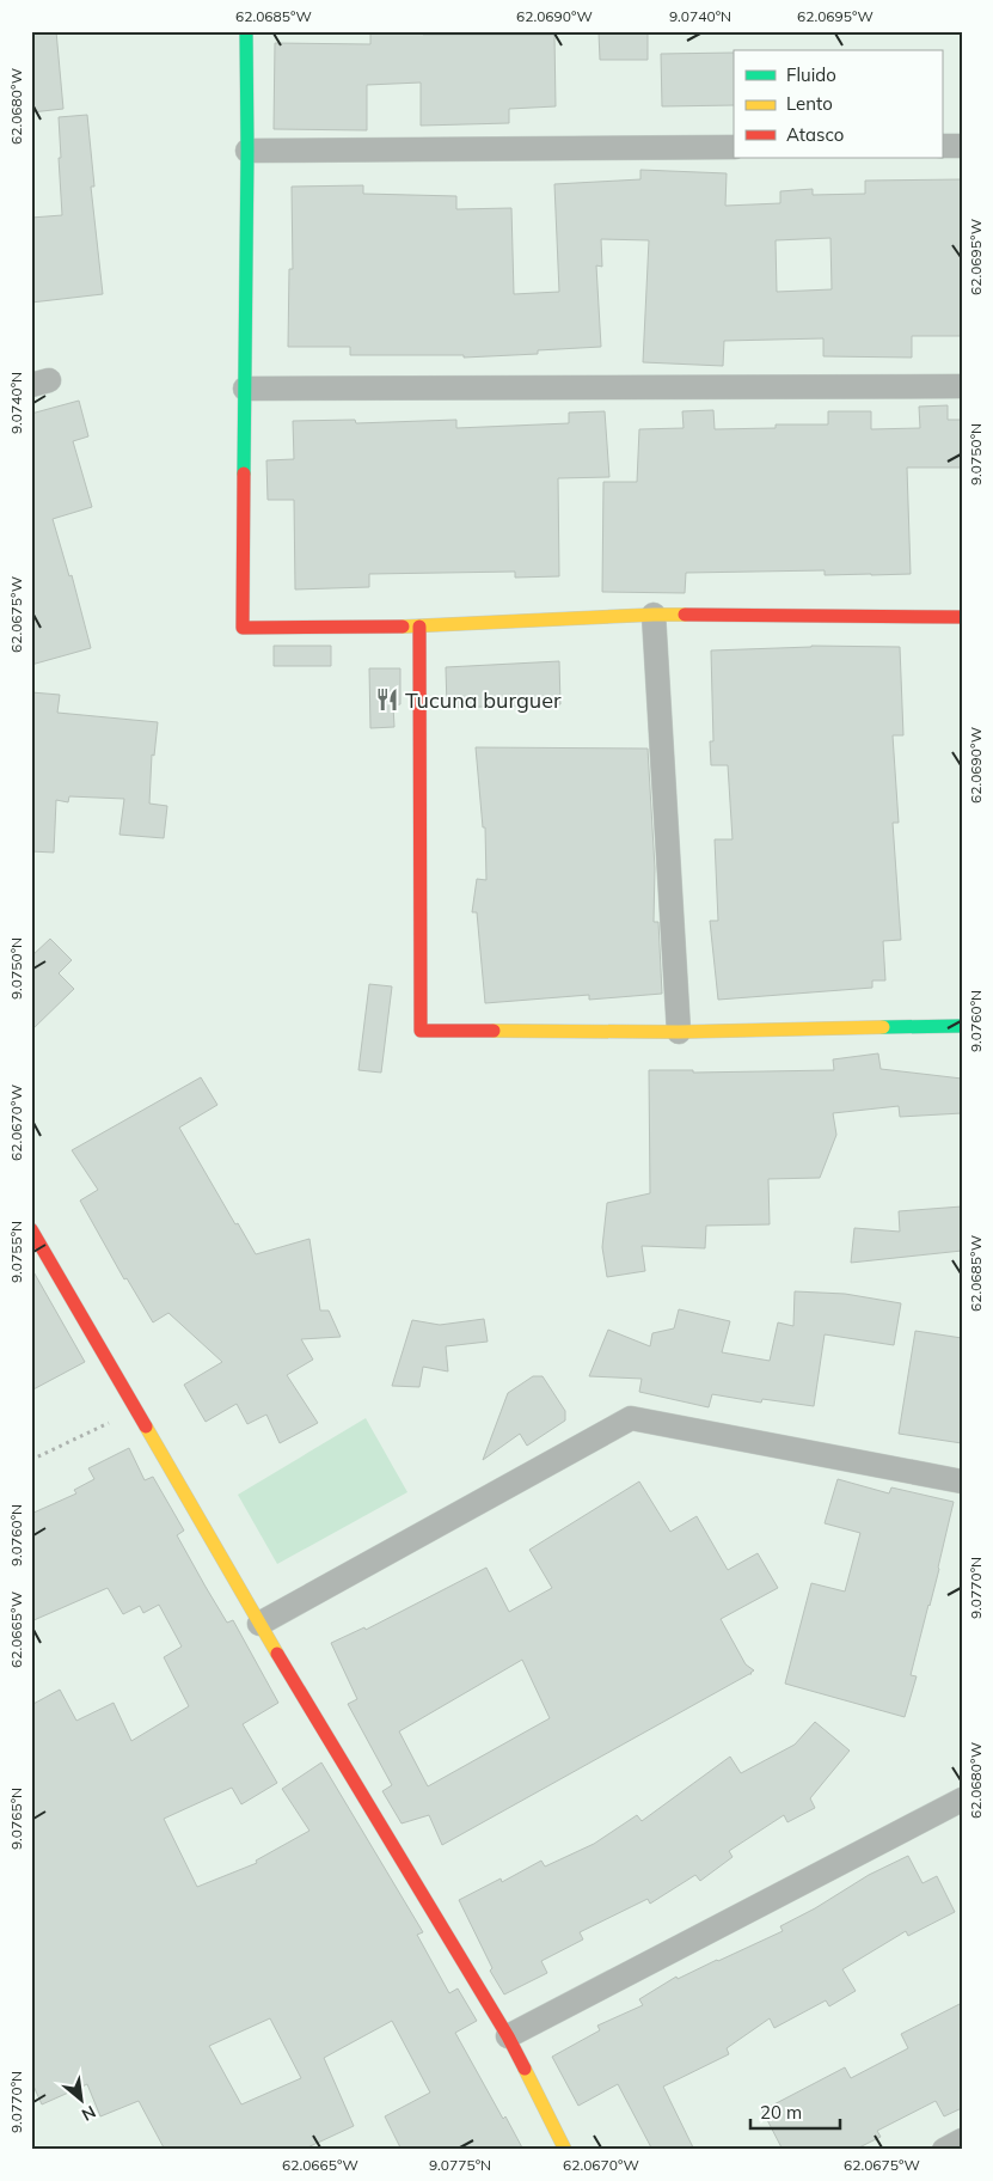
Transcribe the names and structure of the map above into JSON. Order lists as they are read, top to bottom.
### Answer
{
  "places": {
    "restaurant": ["Tucuna burguer"]
  },
  "legend": ["Fluido", "Lento", "Atasco"],
  "scale_bar": "20 m",
  "north": "bottom right",
  "coordinates": [
    "62.0685°W",
    "62.0690°W",
    "9.0740°N",
    "62.0695°W",
    "62.0680°W",
    "9.0750°N",
    "62.0675°W",
    "9.0760°N",
    "62.0670°W",
    "9.0755°N",
    "9.0770°N",
    "62.0665°W",
    "9.0765°N",
    "9.0775°N"
  ]
}
